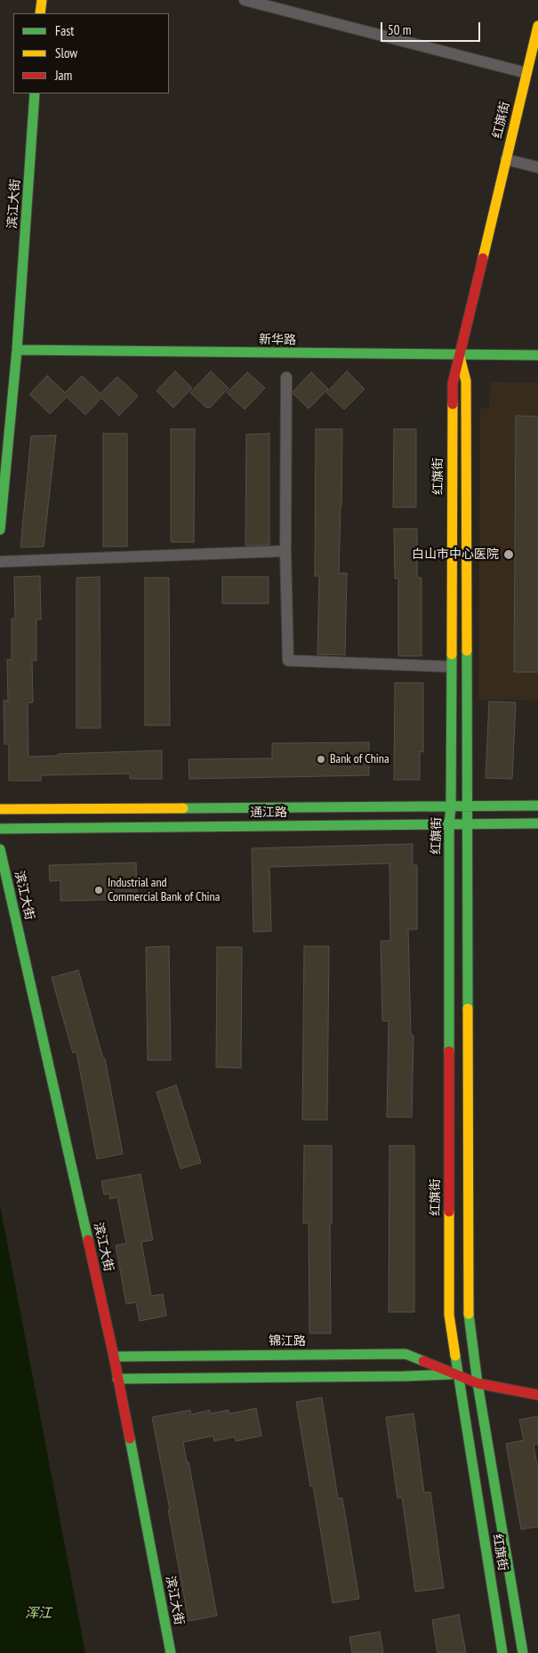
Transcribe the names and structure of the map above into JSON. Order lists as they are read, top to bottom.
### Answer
{
  "streets": {
    "main road": [
      "红旗街",
      "滨江大街",
      "新华路",
      "通江路",
      "锦江路"
    ]
  },
  "crossings": [
    ["红旗街", "新华路"],
    ["红旗街", "通江路"],
    ["红旗街", "锦江路"],
    ["滨江大街", "新华路"],
    ["滨江大街", "锦江路"]
  ],
  "water": ["浑江"],
  "places": ["白山市中心医院", "Bank of China", "Industrial and Commercial Bank of China"],
  "legend": ["Fast", "Slow", "Jam"],
  "scale_bar": "50 m"
}
